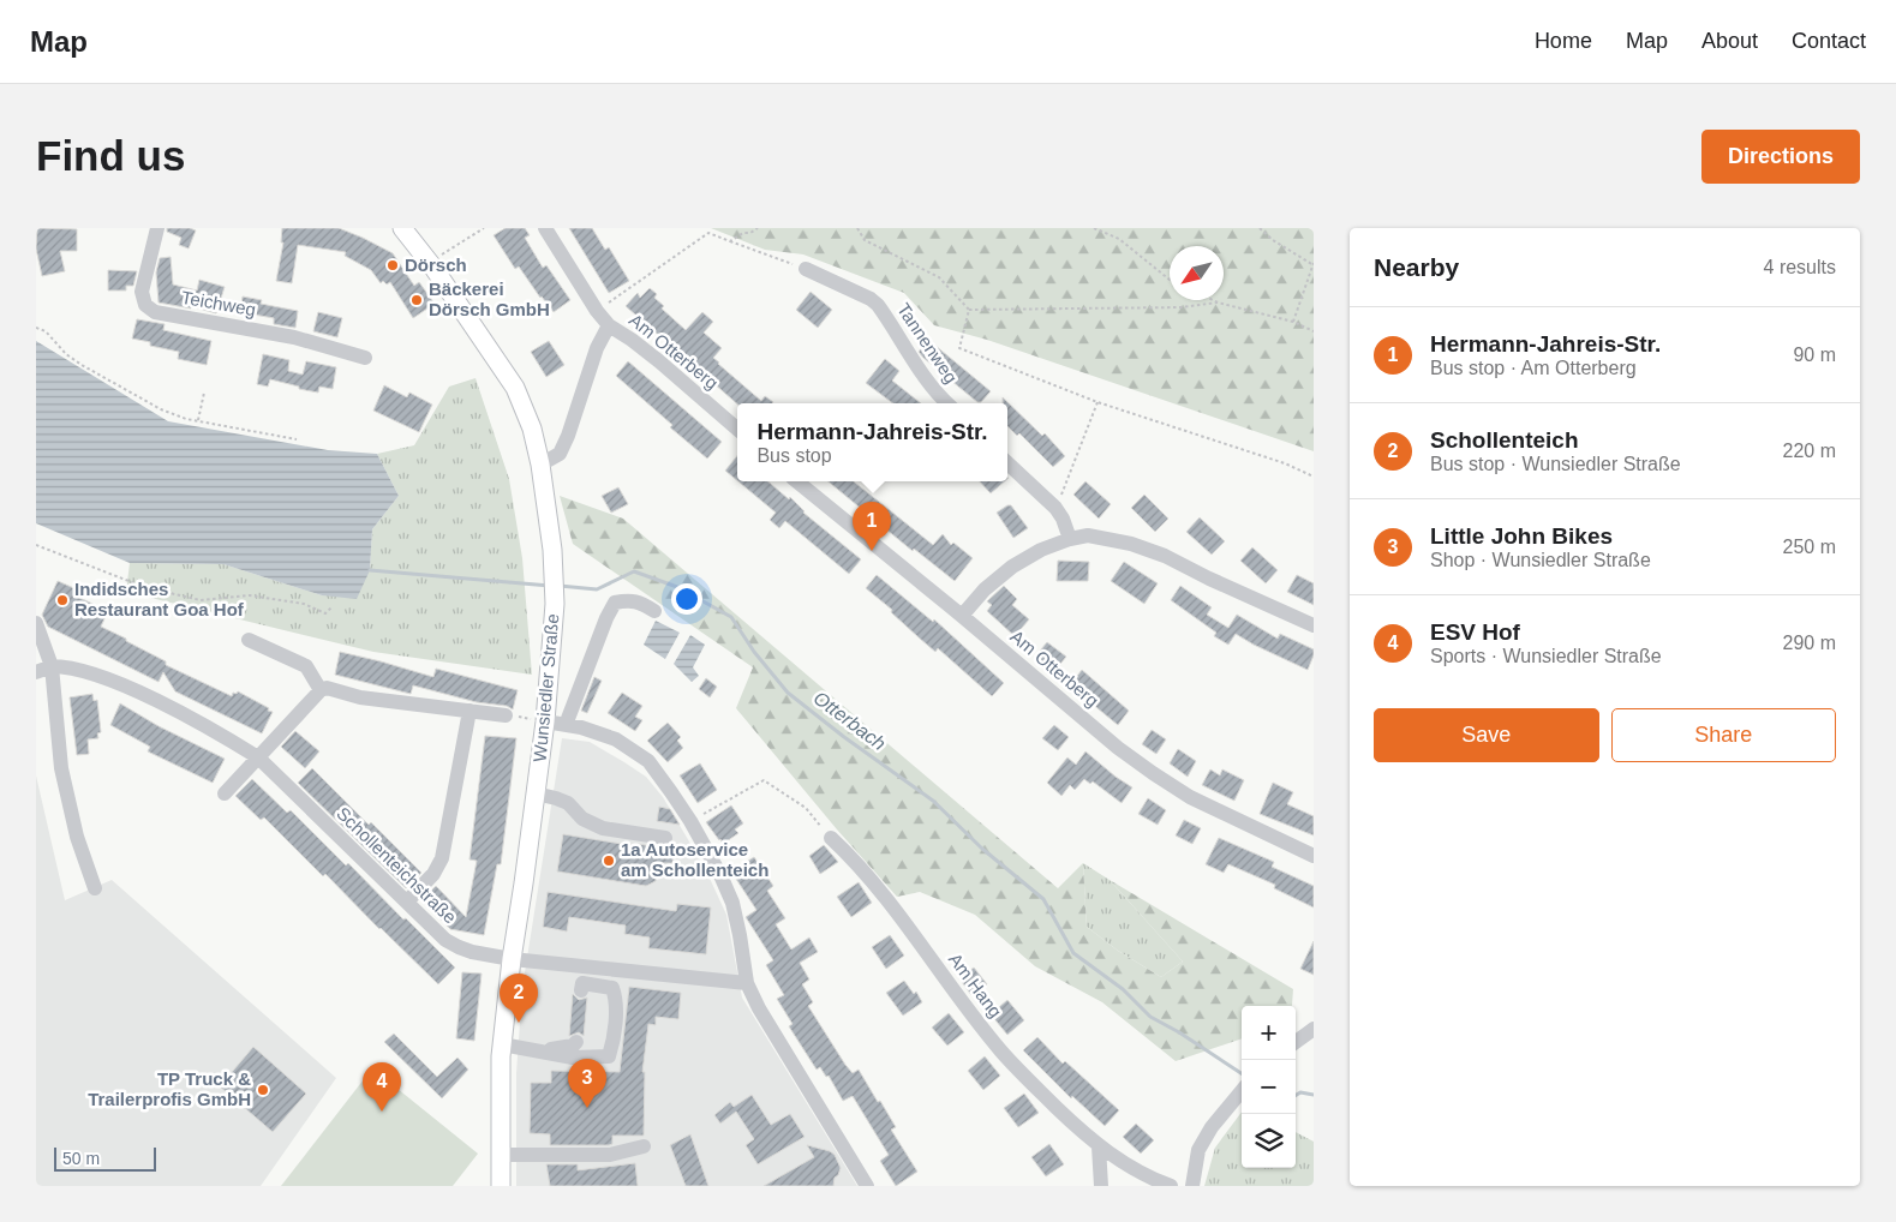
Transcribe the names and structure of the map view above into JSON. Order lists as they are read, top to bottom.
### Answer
{
  "streets": {
    "main road": ["Wunsiedler Straße"],
    "street": [
      "Teichweg",
      "Tannenweg",
      "Am Otterberg",
      "Schollenteichstraße",
      "Am Hang"
    ]
  },
  "crossings": [
    ["Am Otterberg", "Wunsiedler Straße"],
    ["Wunsiedler Straße", "Schollenteichstraße"]
  ],
  "water": ["Otterbach"],
  "places": [
    "Dörsch",
    "Bäckerei Dörsch GmbH",
    "Indidsches Restaurant Goa Hof",
    "1a Autoservice am Schollenteich",
    "TP Truck & Trailerprofis GmbH"
  ],
  "scale_bar": "50 m",
  "north": "bottom left",
  "page": {
    "header": "Map",
    "nav": [
      "Home",
      "Map",
      "About",
      "Contact"
    ],
    "buttons": [
      "Directions",
      ["Save", "Share"]
    ],
    "title": "Find us",
    "heading": ["Nearby", "4 results"],
    "list": [
      {
        "mark": "1",
        "name": "Hermann-Jahreis-Str.",
        "note": "Bus stop · Am Otterberg",
        "value": "90 m"
      },
      {
        "mark": "2",
        "name": "Schollenteich",
        "note": "Bus stop · Wunsiedler Straße",
        "value": "220 m"
      },
      {
        "mark": "3",
        "name": "Little John Bikes",
        "note": "Shop · Wunsiedler Straße",
        "value": "250 m"
      },
      {
        "mark": "4",
        "name": "ESV Hof",
        "note": "Sports · Wunsiedler Straße",
        "value": "290 m"
      }
    ],
    "popup": ["Hermann-Jahreis-Str.", "Bus stop"],
    "pins": [
      "1",
      "2",
      "3",
      "4"
    ],
    "map_buttons": ["+", "−"],
    "scale": "50 m"
  }
}
